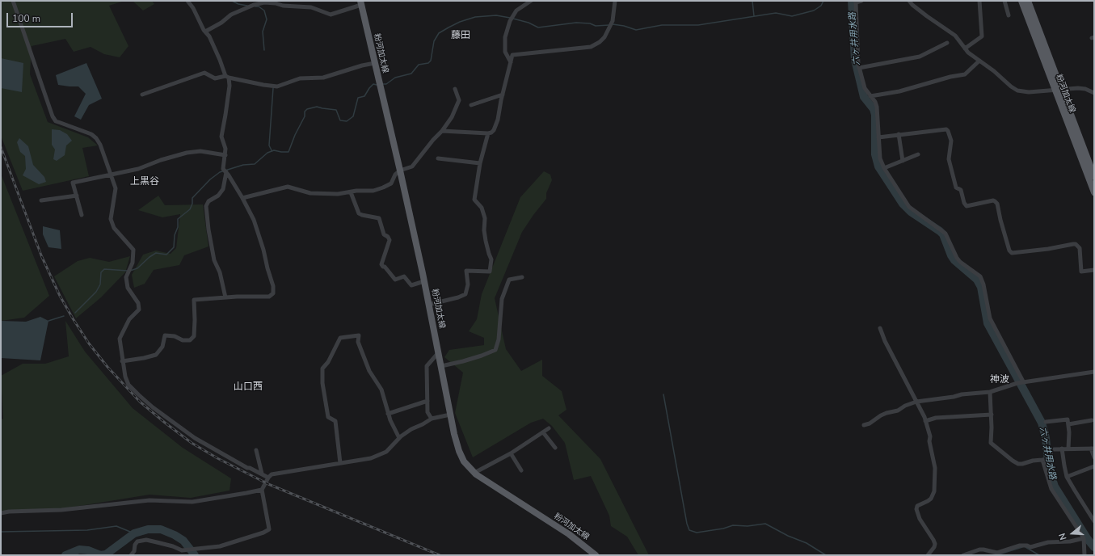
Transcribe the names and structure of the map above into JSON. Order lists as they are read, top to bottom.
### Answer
{
  "streets": {
    "main road": ["粉河加太線"]
  },
  "districts": [
    "藤田",
    "上黒谷",
    "神波",
    "山口西"
  ],
  "water": ["六ヶ井用水路"],
  "scale_bar": "100 m",
  "north": "left"
}
